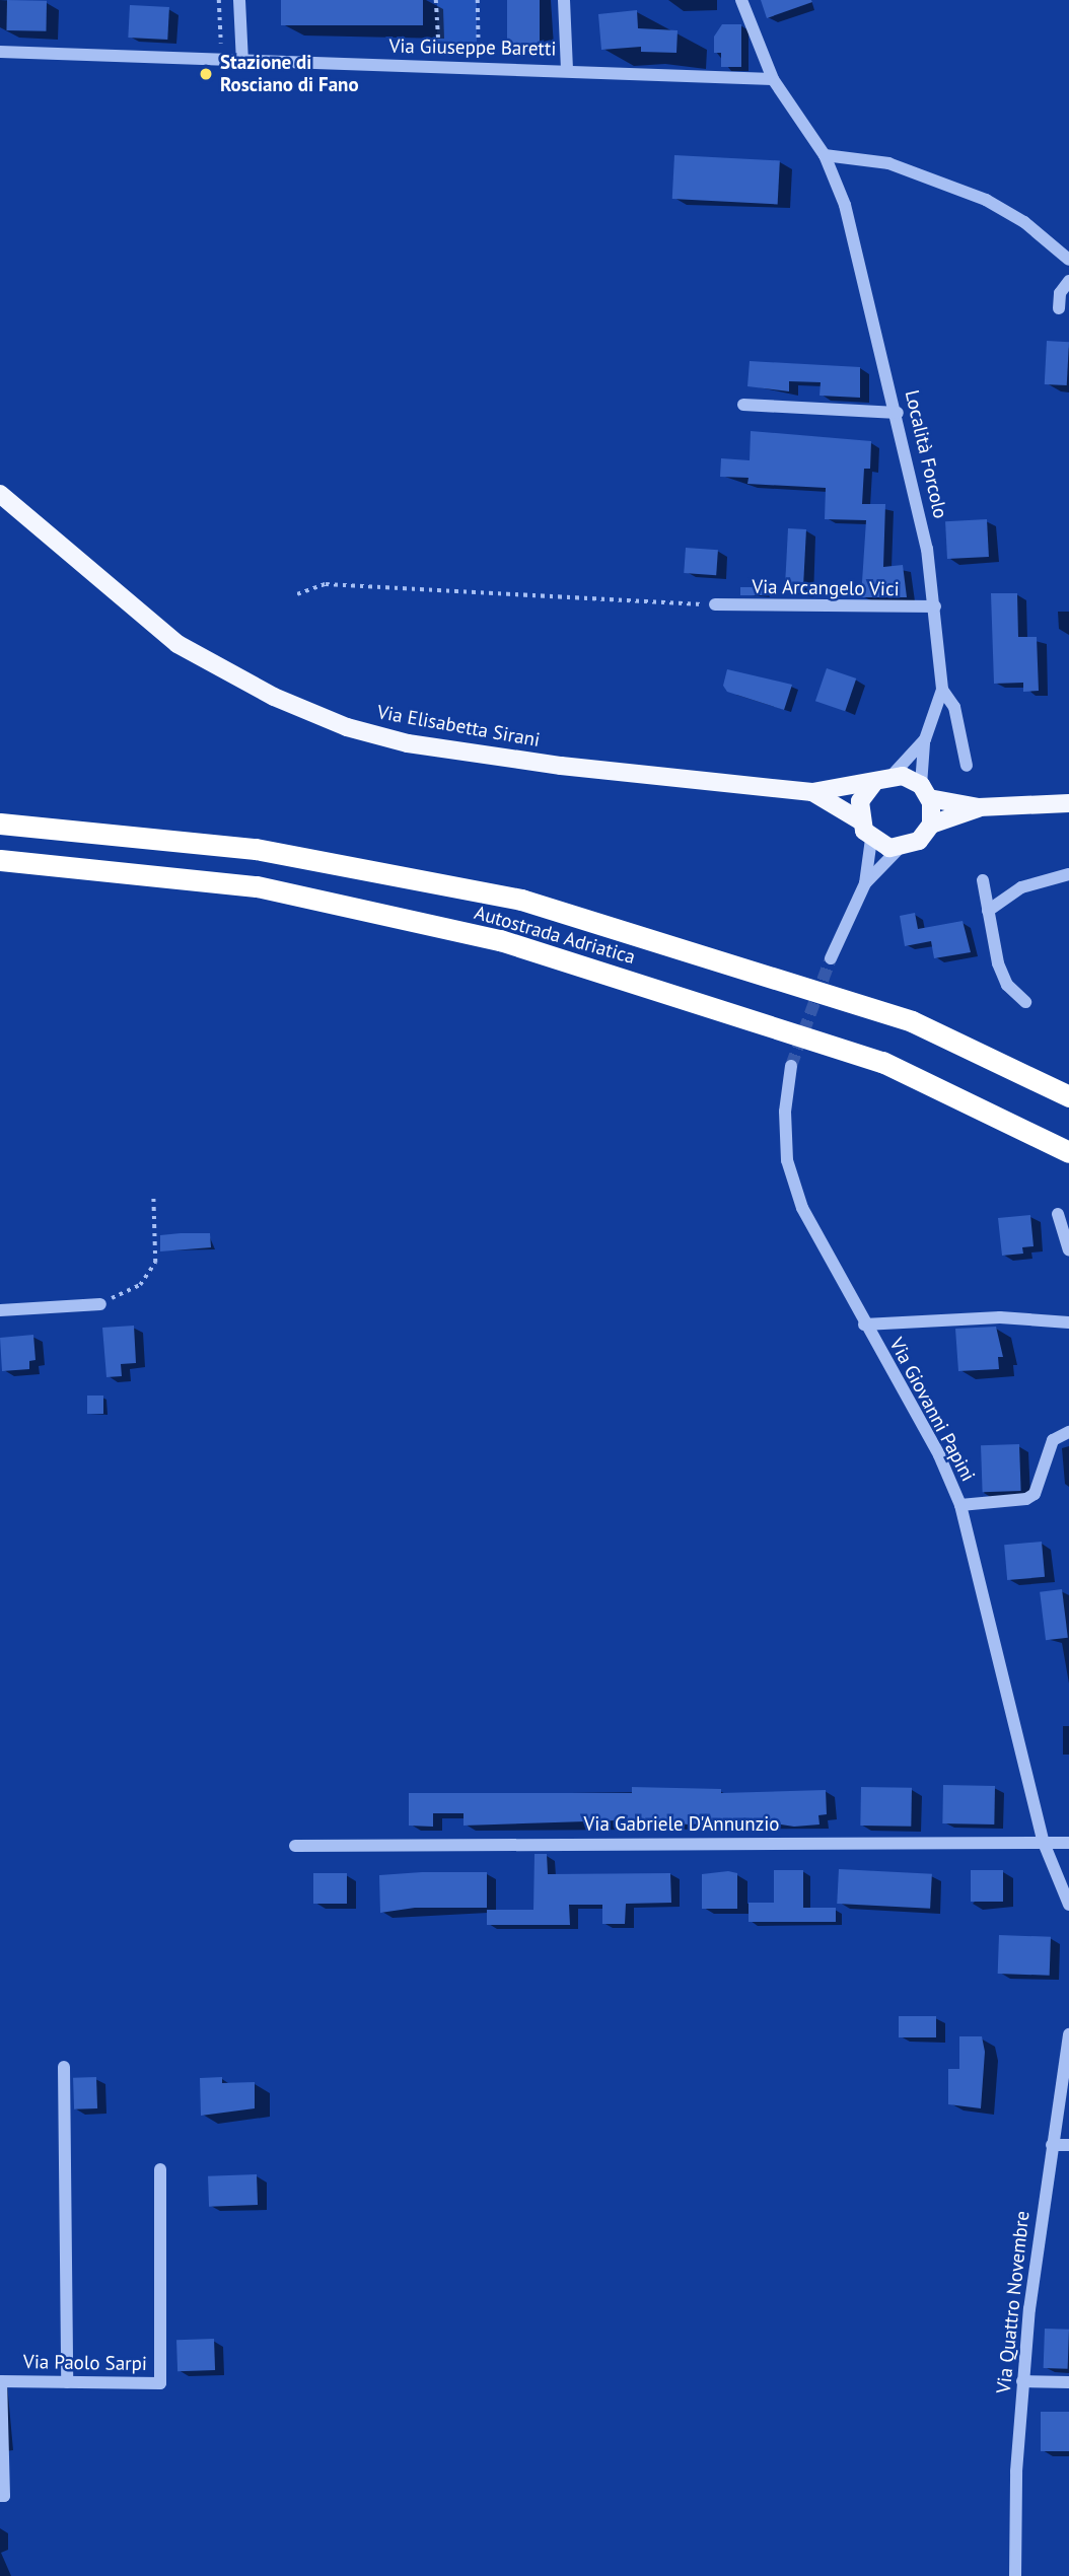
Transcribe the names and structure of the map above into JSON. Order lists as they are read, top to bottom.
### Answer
{
  "streets": {
    "highway": ["Autostrada Adriatica"],
    "main road": ["Via Elisabetta Sirani"],
    "street": [
      "Via Giuseppe Baretti",
      "Località Forcolo",
      "Via Arcangelo Vici",
      "Via Giovanni Papini",
      "Via Gabriele D'Annunzio",
      "Via Quattro Novembre",
      "Via Paolo Sarpi"
    ]
  },
  "crossings": [
    ["Via Giuseppe Baretti", "Località Forcolo"],
    ["Località Forcolo", "Via Arcangelo Vici"],
    ["Via Giovanni Papini", "Via Gabriele D'Annunzio"]
  ],
  "places": ["Stazione di Rosciano di Fano"]
}
